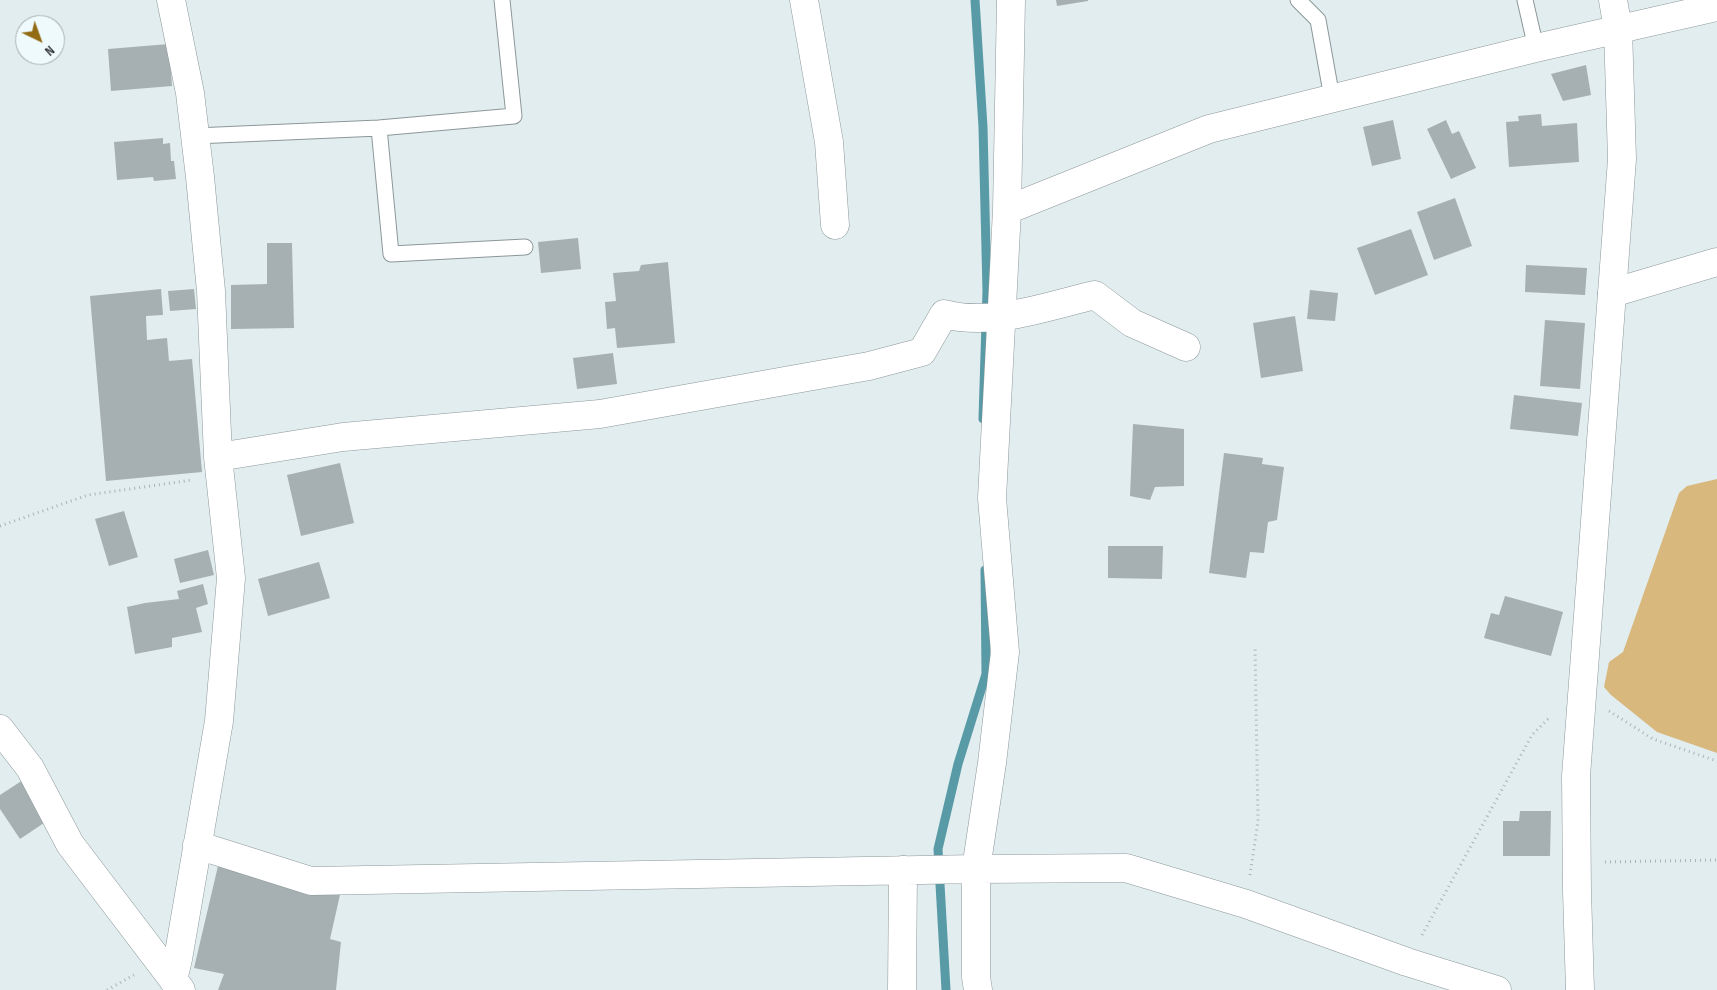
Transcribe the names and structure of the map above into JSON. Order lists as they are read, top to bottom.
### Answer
{
  "north": "bottom right"
}
